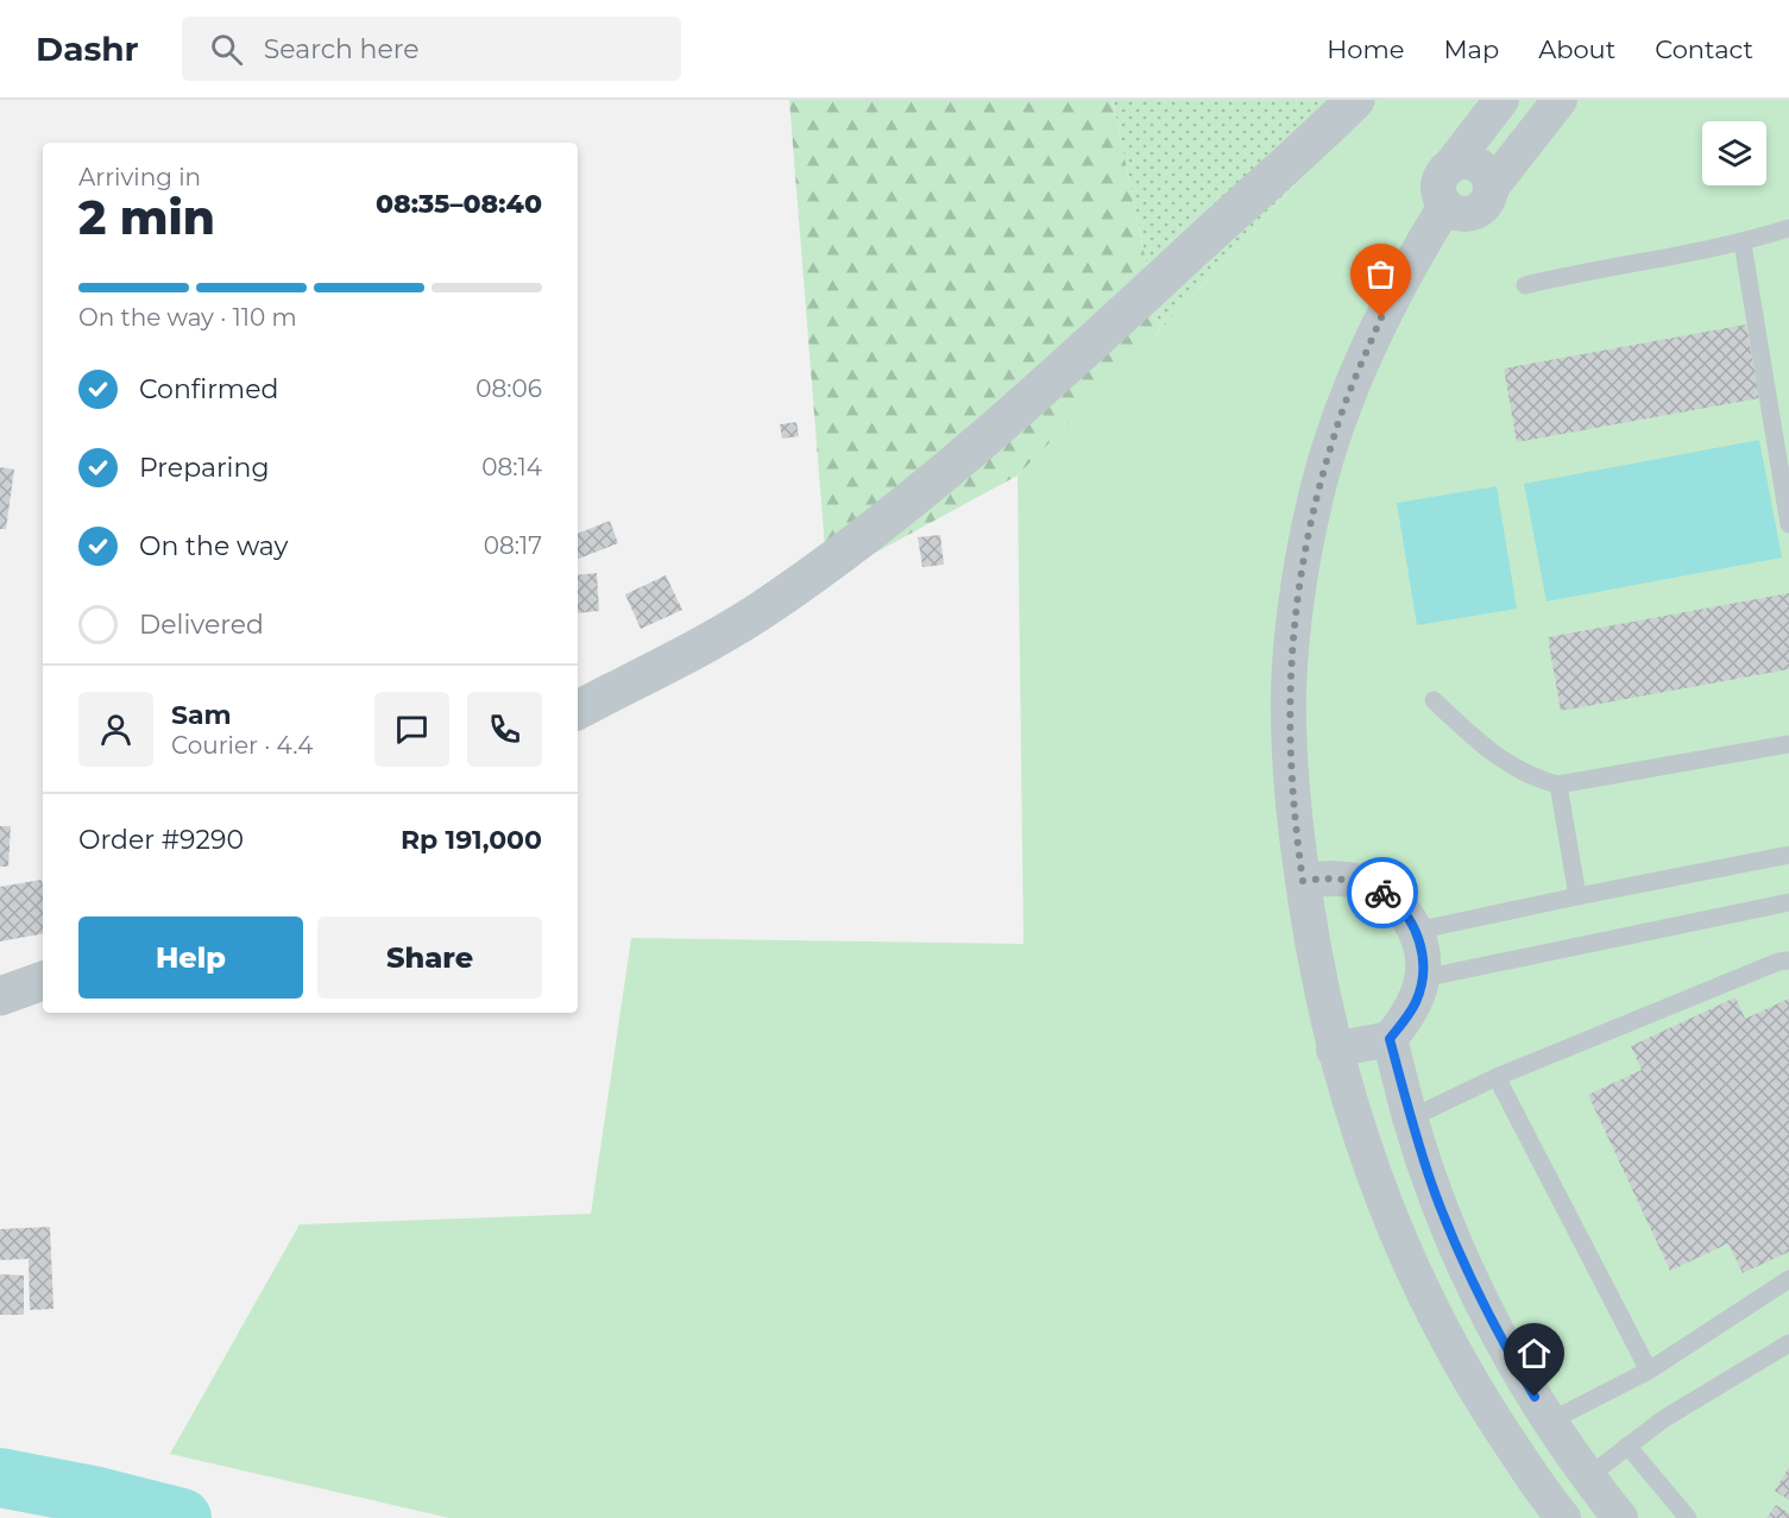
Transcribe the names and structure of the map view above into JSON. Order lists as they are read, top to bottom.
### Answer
{
  "page": {
    "header": "Dashr",
    "search": "Search here",
    "nav": [
      "Home",
      "Map",
      "About",
      "Contact"
    ],
    "heading": ["2 min", "Arriving in", "08:35–08:40"],
    "panel": [
      "Sam",
      "Courier · 4.4",
      "Order #9290",
      "Rp 191,000"
    ],
    "bar": "On the way · 110 m",
    "list": [
      ["Confirmed", "08:06"],
      ["Preparing", "08:14"],
      ["On the way", "08:17"],
      "Delivered"
    ],
    "buttons": ["Help", "Share"]
  }
}
